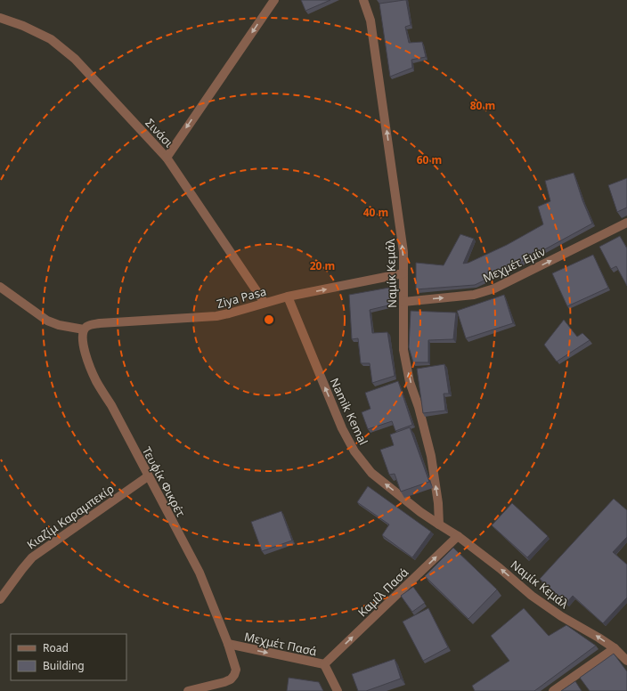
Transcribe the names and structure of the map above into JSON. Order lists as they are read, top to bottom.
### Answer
{
  "streets": {
    "street": [
      "Σινάσι",
      "Μεχμέτ Εμίν",
      "Ναμίκ Κεμάλ",
      "Ziya Pasa",
      "Namik Kemal",
      "Τευφίκ Φικρέτ",
      "Κιαζίμ Καραμπεκίρ",
      "Καμίλ Πασά",
      "Μεχμέτ Πασά"
    ]
  },
  "crossings": [
    ["Σινάσι", "Ziya Pasa"],
    ["Μεχμέτ Εμίν", "Ναμίκ Κεμάλ"],
    ["Ναμίκ Κεμάλ", "Ziya Pasa"],
    ["Ναμίκ Κεμάλ", "Namik Kemal"],
    ["Ναμίκ Κεμάλ", "Καμίλ Πασά"],
    ["Ziya Pasa", "Namik Kemal"],
    ["Ziya Pasa", "Τευφίκ Φικρέτ"],
    ["Namik Kemal", "Καμίλ Πασά"],
    ["Τευφίκ Φικρέτ", "Κιαζίμ Καραμπεκίρ"],
    ["Τευφίκ Φικρέτ", "Μεχμέτ Πασά"],
    ["Καμίλ Πασά", "Μεχμέτ Πασά"]
  ],
  "one_way": [
    "Μεχμέτ Εμίν",
    "Ναμίκ Κεμάλ",
    "Ziya Pasa",
    "Namik Kemal",
    "Καμίλ Πασά",
    "Μεχμέτ Πασά"
  ],
  "legend": ["Road", "Building"],
  "rings": [
    "80 m",
    "60 m",
    "40 m",
    "20 m"
  ]
}
